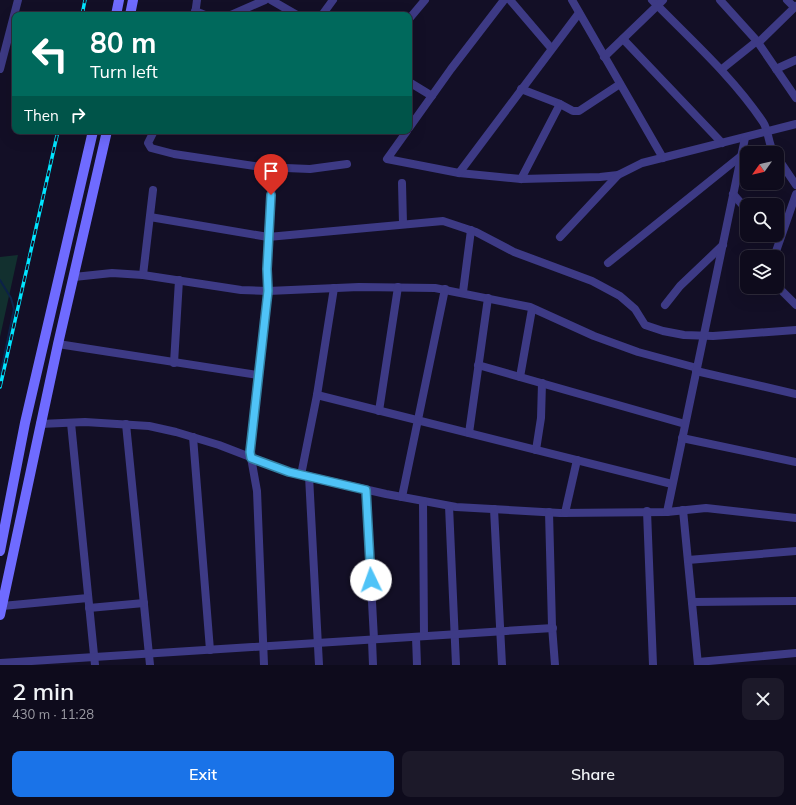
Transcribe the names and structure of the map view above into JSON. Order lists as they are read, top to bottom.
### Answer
{
  "north": "bottom left",
  "page": {
    "turn": ["80 m", "Turn left"],
    "then": "Then",
    "heading": ["2 min", "430 m · 11:28"],
    "buttons": ["Exit", "Share"]
  }
}
